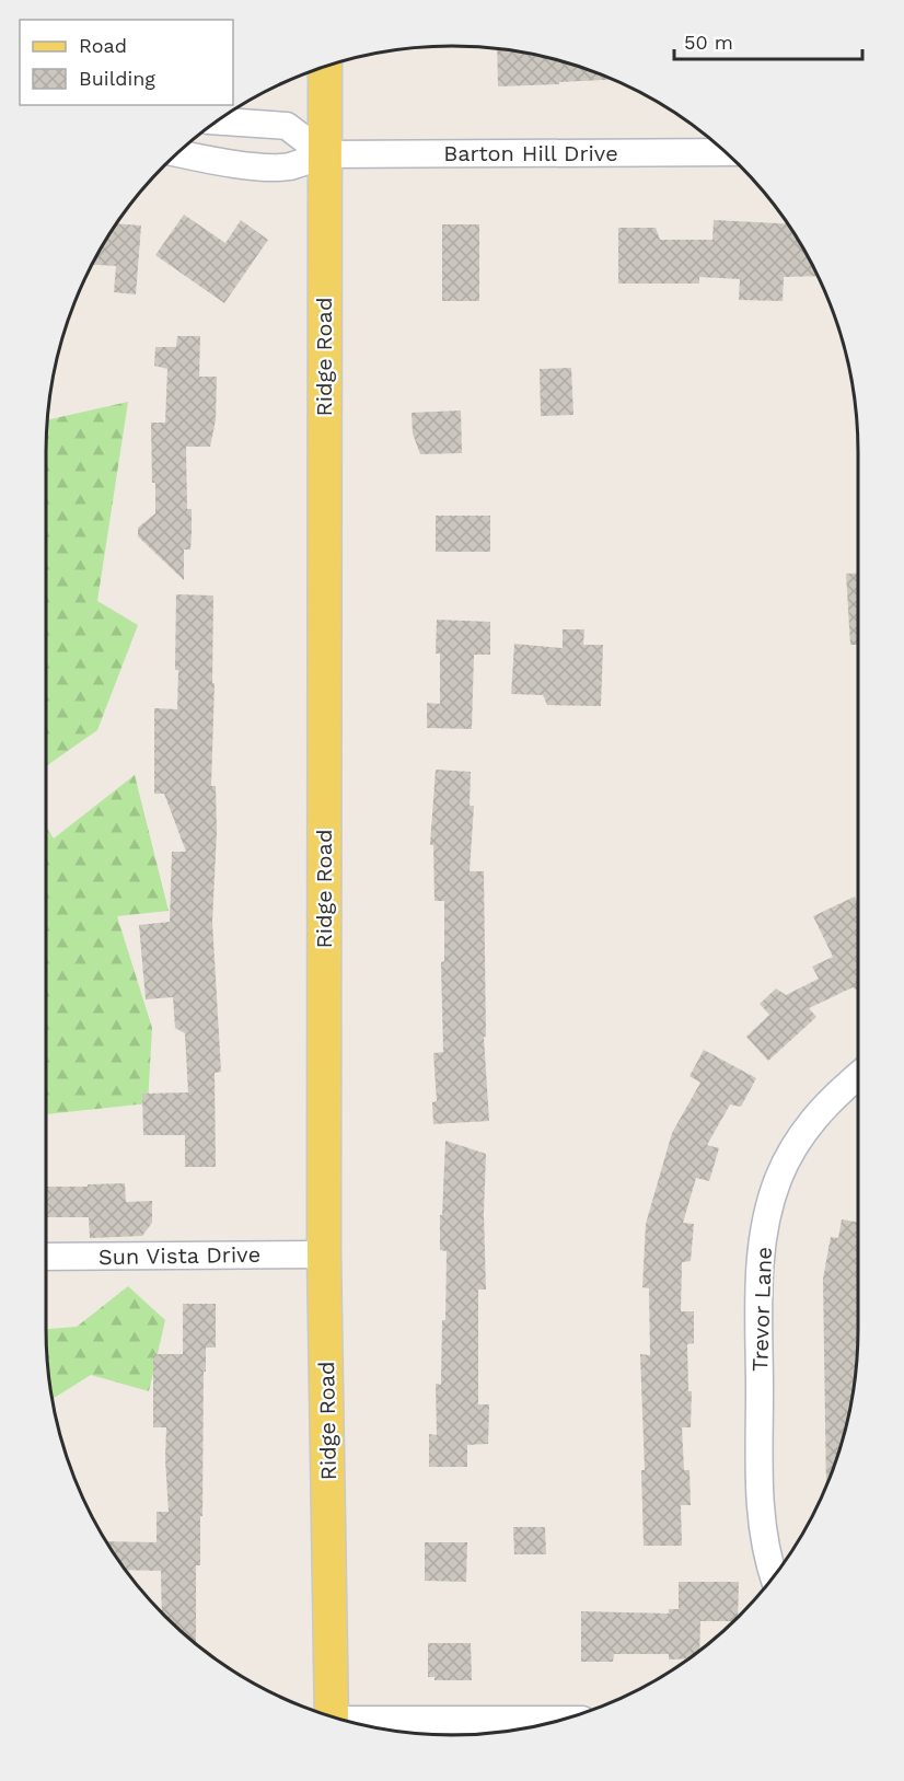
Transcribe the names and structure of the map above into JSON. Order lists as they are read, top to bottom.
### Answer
{
  "streets": {
    "main road": ["Ridge Road"],
    "street": ["Barton Hill Drive", "Sun Vista Drive", "Trevor Lane"]
  },
  "crossings": [
    ["Barton Hill Drive", "Ridge Road"],
    ["Ridge Road", "Sun Vista Drive"]
  ],
  "legend": ["Road", "Building"],
  "scale_bar": "50 m"
}
